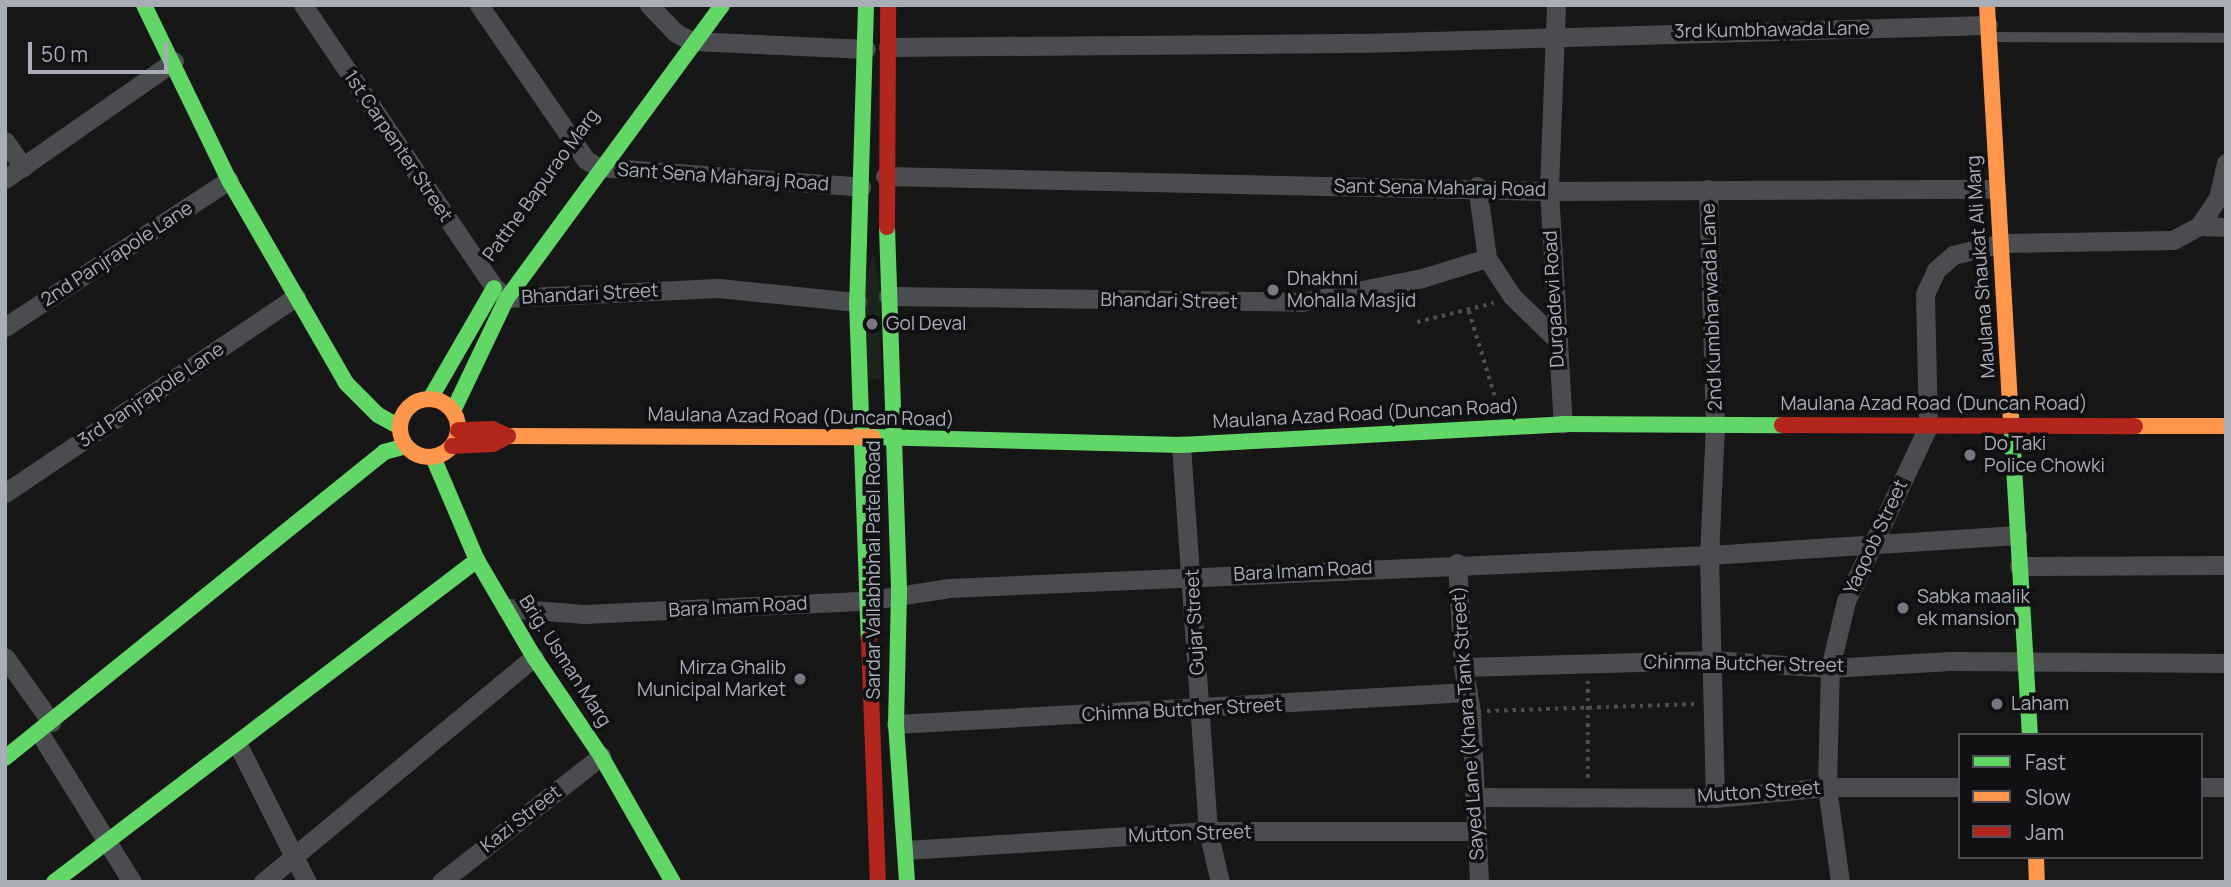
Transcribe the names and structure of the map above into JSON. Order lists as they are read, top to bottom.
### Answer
{
  "streets": {
    "main road": [
      "Patthe Bapurao Marg",
      "Maulana Shaukat Ali Marg",
      "Maulana Azad Road (Duncan Road)",
      "Sardar Vallabhbhai Patel Road",
      "Brig. Usman Marg"
    ],
    "street": [
      "3rd Kumbhawada Lane",
      "1st Carpenter Street",
      "Sant Sena Maharaj Road",
      "2nd Panjrapole Lane",
      "Bhandari Street",
      "Durgadevi Road",
      "2nd Kumbharwada Lane",
      "3rd Panjrapole Lane",
      "Yaqoob Street",
      "Bara Imam Road",
      "Gujar Street",
      "Chinma Butcher Street",
      "Chimna Butcher Street",
      "Sayed Lane (Khara Tank Street)",
      "Mutton Street",
      "Kazi Street"
    ]
  },
  "crossings": [
    ["3rd Kumbhawada Lane", "Maulana Shaukat Ali Marg"],
    ["3rd Kumbhawada Lane", "Durgadevi Road"],
    ["3rd Kumbhawada Lane", "Sardar Vallabhbhai Patel Road"],
    ["1st Carpenter Street", "Patthe Bapurao Marg"],
    ["1st Carpenter Street", "Bhandari Street"],
    ["Sant Sena Maharaj Road", "Maulana Shaukat Ali Marg"],
    ["Sant Sena Maharaj Road", "Durgadevi Road"],
    ["Sant Sena Maharaj Road", "2nd Kumbharwada Lane"],
    ["Sant Sena Maharaj Road", "Sardar Vallabhbhai Patel Road"],
    ["Patthe Bapurao Marg", "Bhandari Street"],
    ["Patthe Bapurao Marg", "Brig. Usman Marg"],
    ["Maulana Shaukat Ali Marg", "Maulana Azad Road (Duncan Road)"],
    ["Maulana Shaukat Ali Marg", "Yaqoob Street"],
    ["Maulana Shaukat Ali Marg", "Bara Imam Road"],
    ["Maulana Shaukat Ali Marg", "Chinma Butcher Street"],
    ["Bhandari Street", "Sardar Vallabhbhai Patel Road"],
    ["Durgadevi Road", "Maulana Azad Road (Duncan Road)"],
    ["2nd Kumbharwada Lane", "Maulana Azad Road (Duncan Road)"],
    ["2nd Kumbharwada Lane", "Bara Imam Road"],
    ["2nd Kumbharwada Lane", "Chinma Butcher Street"],
    ["2nd Kumbharwada Lane", "Mutton Street"],
    ["Maulana Azad Road (Duncan Road)", "Yaqoob Street"],
    ["Maulana Azad Road (Duncan Road)", "Sardar Vallabhbhai Patel Road"],
    ["Maulana Azad Road (Duncan Road)", "Gujar Street"],
    ["Yaqoob Street", "Bara Imam Road"],
    ["Yaqoob Street", "Chinma Butcher Street"],
    ["Yaqoob Street", "Mutton Street"],
    ["Sardar Vallabhbhai Patel Road", "Bara Imam Road"],
    ["Sardar Vallabhbhai Patel Road", "Chimna Butcher Street"],
    ["Sardar Vallabhbhai Patel Road", "Mutton Street"],
    ["Bara Imam Road", "Gujar Street"],
    ["Bara Imam Road", "Brig. Usman Marg"],
    ["Bara Imam Road", "Sayed Lane (Khara Tank Street)"],
    ["Gujar Street", "Chimna Butcher Street"],
    ["Gujar Street", "Mutton Street"],
    ["Brig. Usman Marg", "Kazi Street"],
    ["Chinma Butcher Street", "Sayed Lane (Khara Tank Street)"],
    ["Chimna Butcher Street", "Sayed Lane (Khara Tank Street)"],
    ["Sayed Lane (Khara Tank Street)", "Mutton Street"]
  ],
  "places": [
    "Dhakhni Mohalla Masjid",
    "Gol Deval",
    "Do Taki Police Chowki",
    "Sabka maalik ek mansion",
    "Mirza Ghalib Municipal Market",
    "Laham"
  ],
  "legend": ["Fast", "Slow", "Jam"],
  "scale_bar": "50 m"
}
